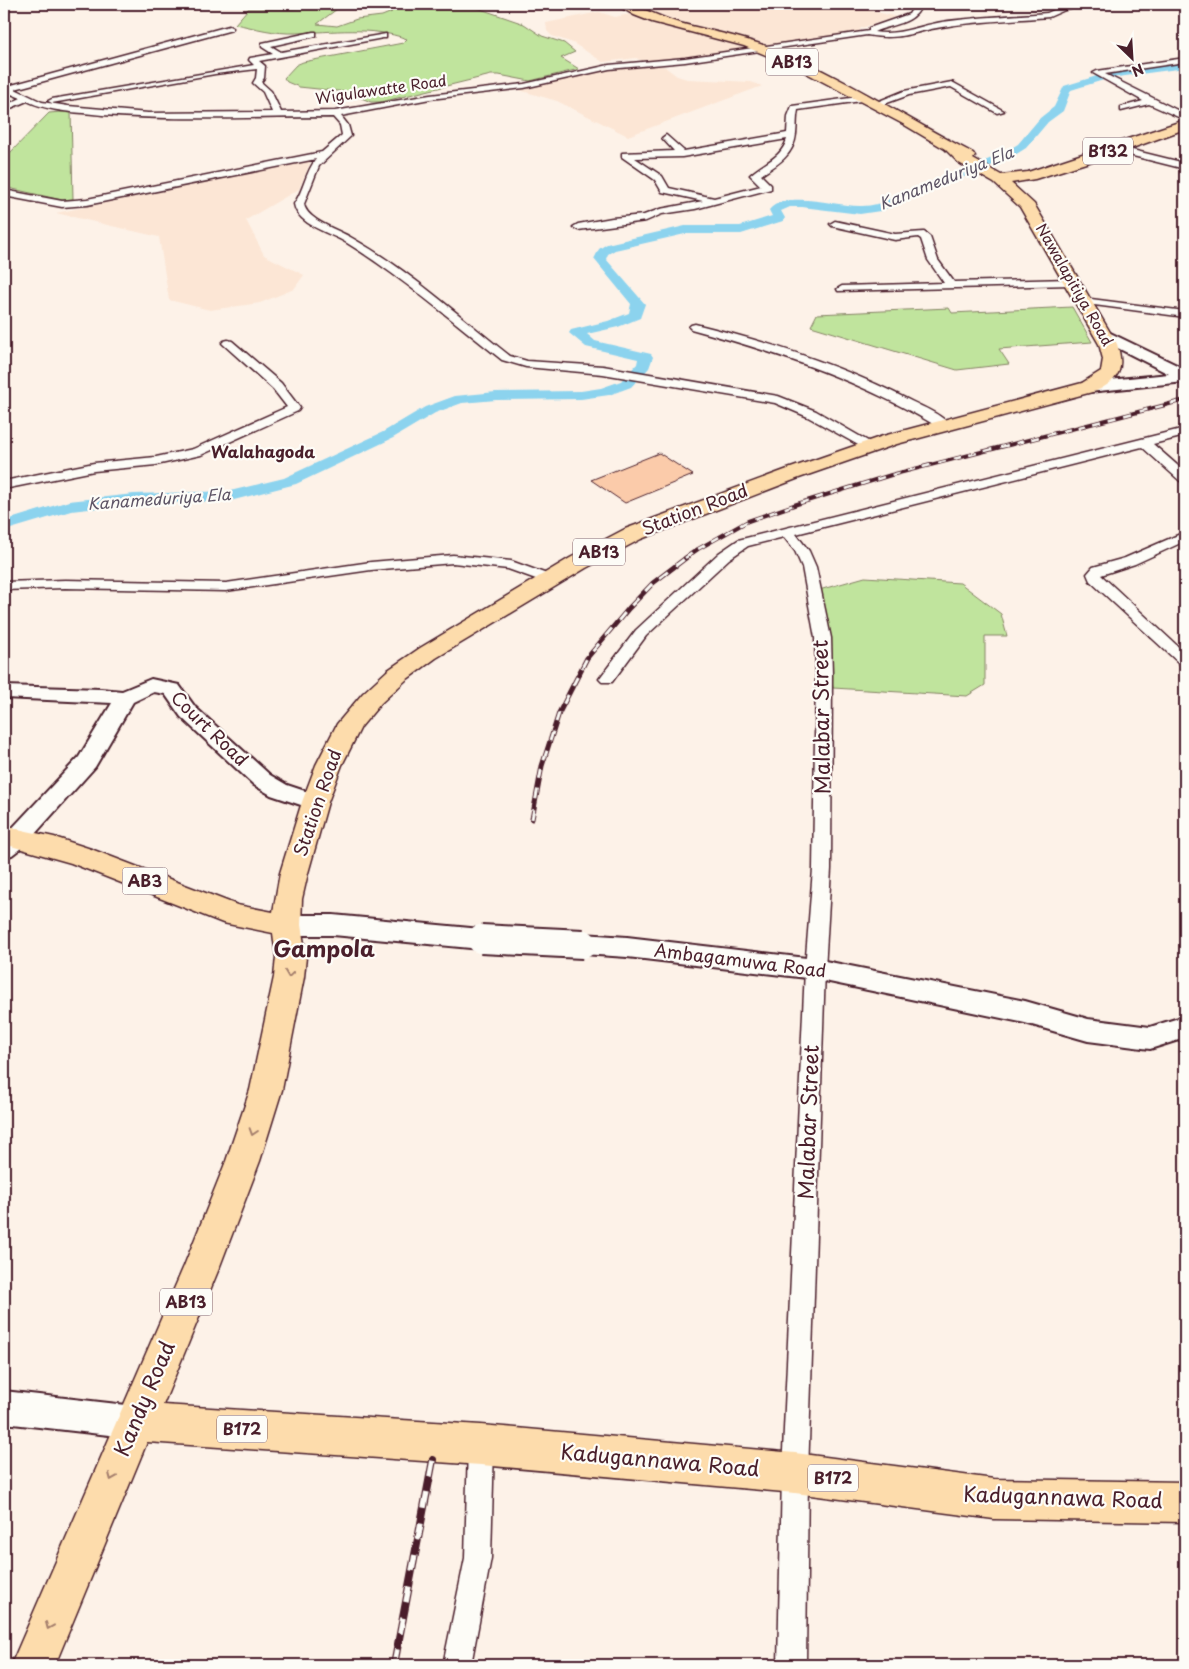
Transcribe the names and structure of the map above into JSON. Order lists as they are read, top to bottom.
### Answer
{
  "streets": {
    "main road": [
      "AB13",
      "B132",
      "Nawalapitiya Road",
      "Station Road",
      "AB3",
      "Ambagamuwa Road",
      "Kandy Road",
      "B172",
      "Kadugannawa Road"
    ],
    "street": ["Wigulawatte Road", "Malabar Street", "Court Road"]
  },
  "crossings": [
    ["AB13", "Wigulawatte Road"],
    ["AB13", "Nawalapitiya Road"],
    ["B132", "Nawalapitiya Road"],
    ["Nawalapitiya Road", "Station Road"],
    ["Station Road", "Court Road"],
    ["Station Road", "AB3"],
    ["Station Road", "Ambagamuwa Road"],
    ["Station Road", "Kandy Road"],
    ["Malabar Street", "Ambagamuwa Road"],
    ["Malabar Street", "Kadugannawa Road"],
    ["AB3", "Ambagamuwa Road"],
    ["AB3", "Kandy Road"],
    ["Ambagamuwa Road", "Kandy Road"],
    ["Kandy Road", "Kadugannawa Road"]
  ],
  "one_way": ["Kandy Road"],
  "districts": ["Walahagoda", "Gampola"],
  "water": ["Kanameduriya Ela"],
  "north": "bottom right"
}
